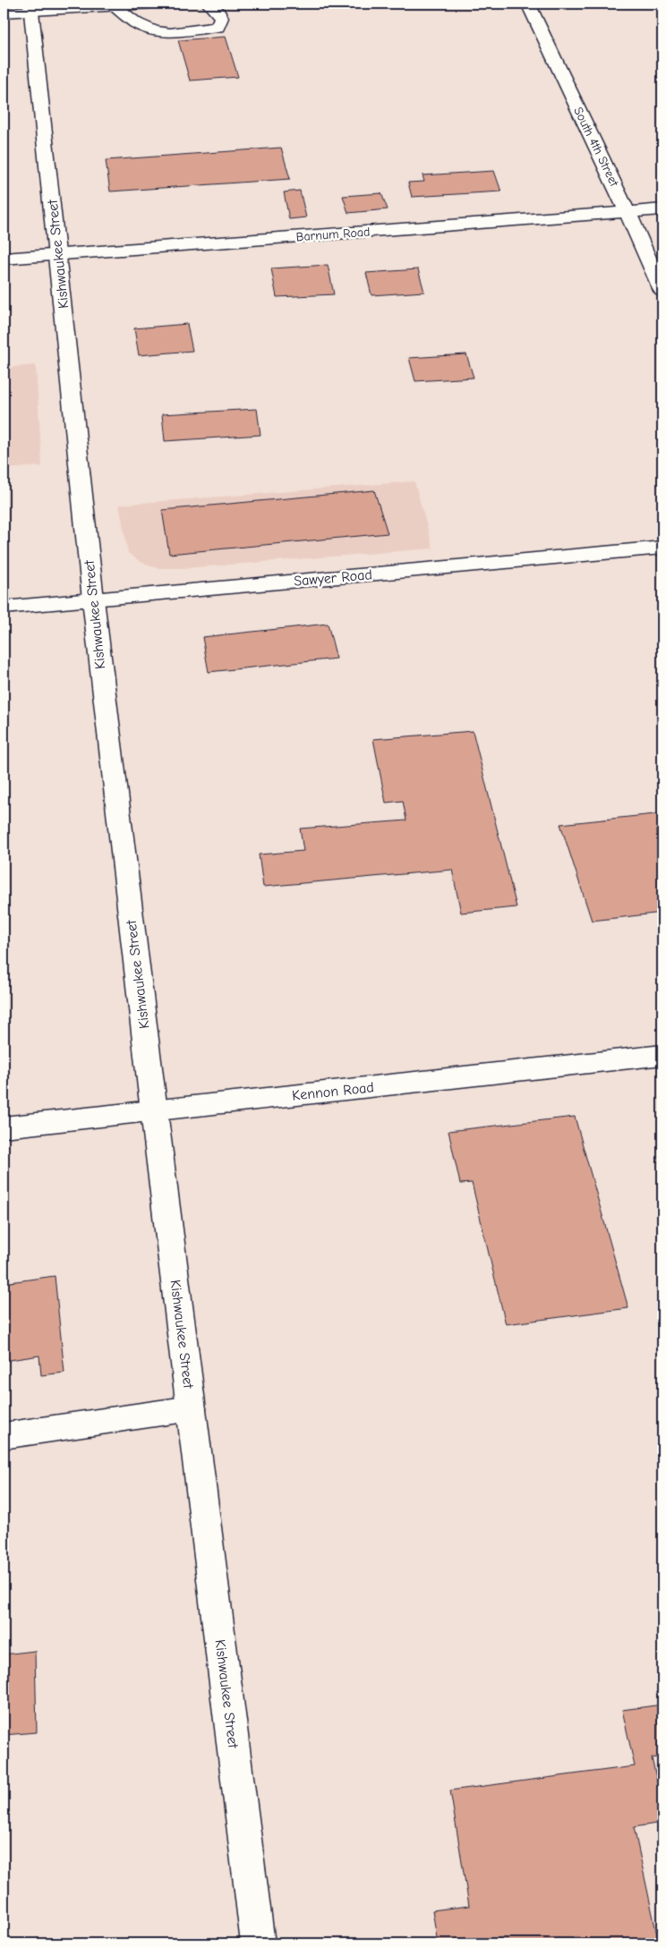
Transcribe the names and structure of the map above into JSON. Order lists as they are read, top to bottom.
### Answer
{
  "streets": {
    "street": [
      "South 4th Street",
      "Barnum Road",
      "Kishwaukee Street",
      "Sawyer Road",
      "Kennon Road"
    ]
  },
  "crossings": [
    ["South 4th Street", "Barnum Road"],
    ["Barnum Road", "Kishwaukee Street"],
    ["Kishwaukee Street", "Sawyer Road"],
    ["Kishwaukee Street", "Kennon Road"]
  ]
}
